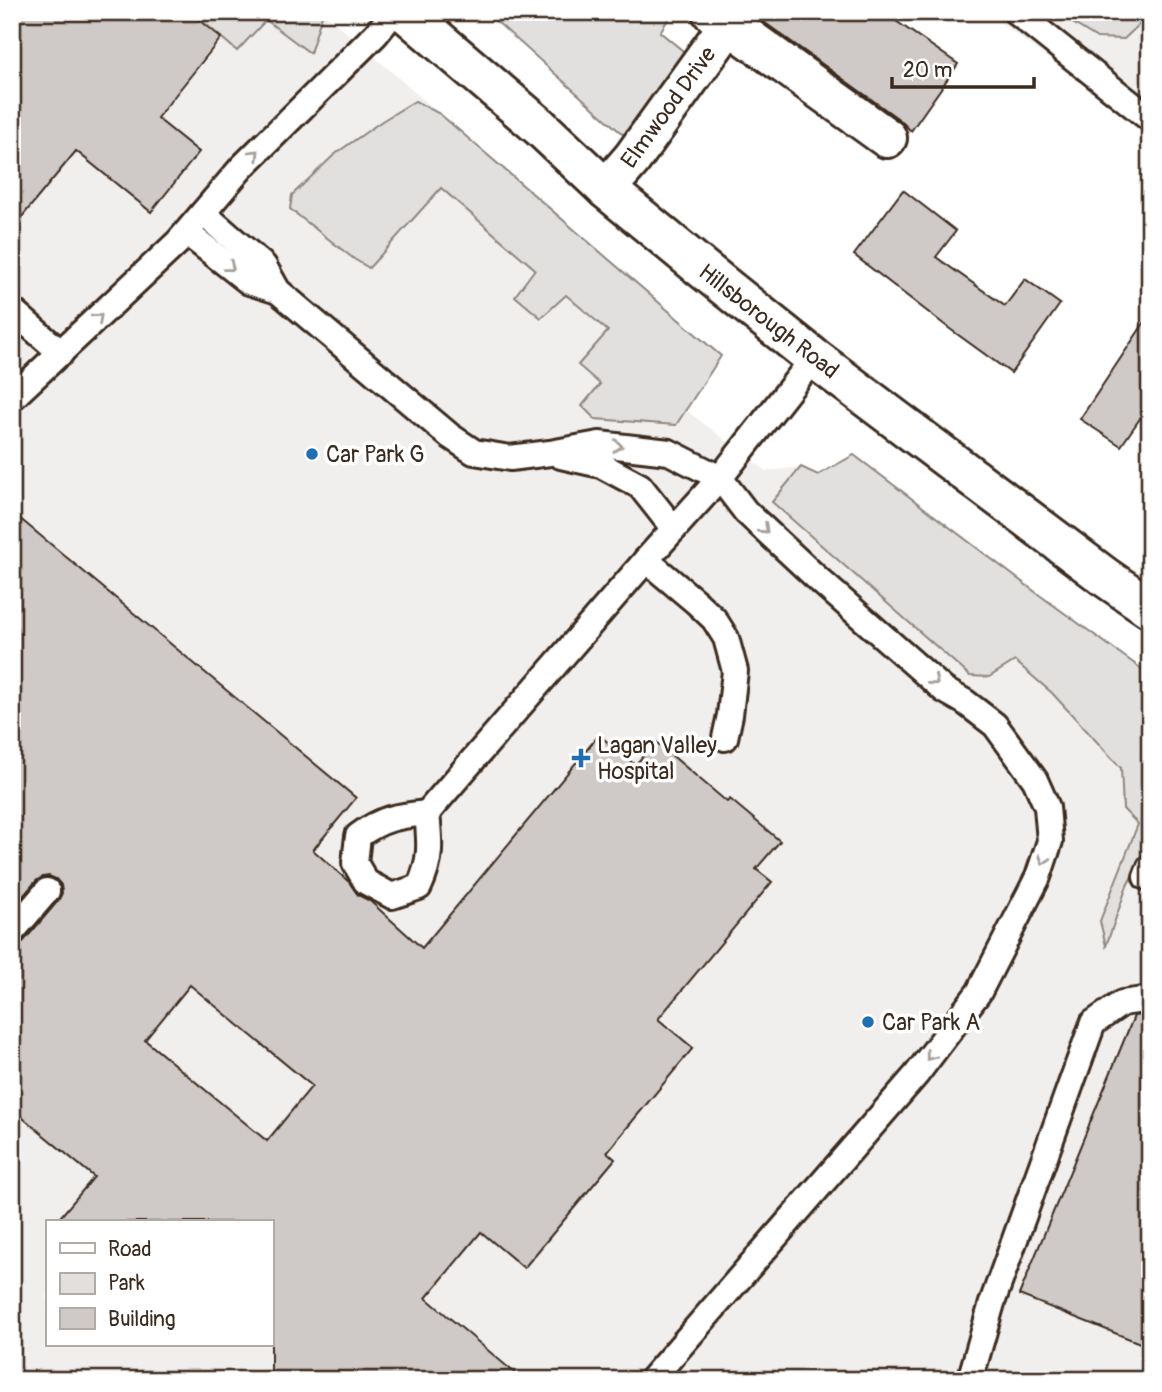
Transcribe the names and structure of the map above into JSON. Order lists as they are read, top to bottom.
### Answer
{
  "streets": {
    "main road": ["Elmwood Drive", "Hillsborough Road"]
  },
  "crossings": [
    ["Elmwood Drive", "Hillsborough Road"]
  ],
  "places": {
    "other": ["Car Park G", "Car Park A"],
    "health": ["Lagan Valley Hospital"]
  },
  "legend": ["Road", "Park", "Building"],
  "scale_bar": "20 m"
}
